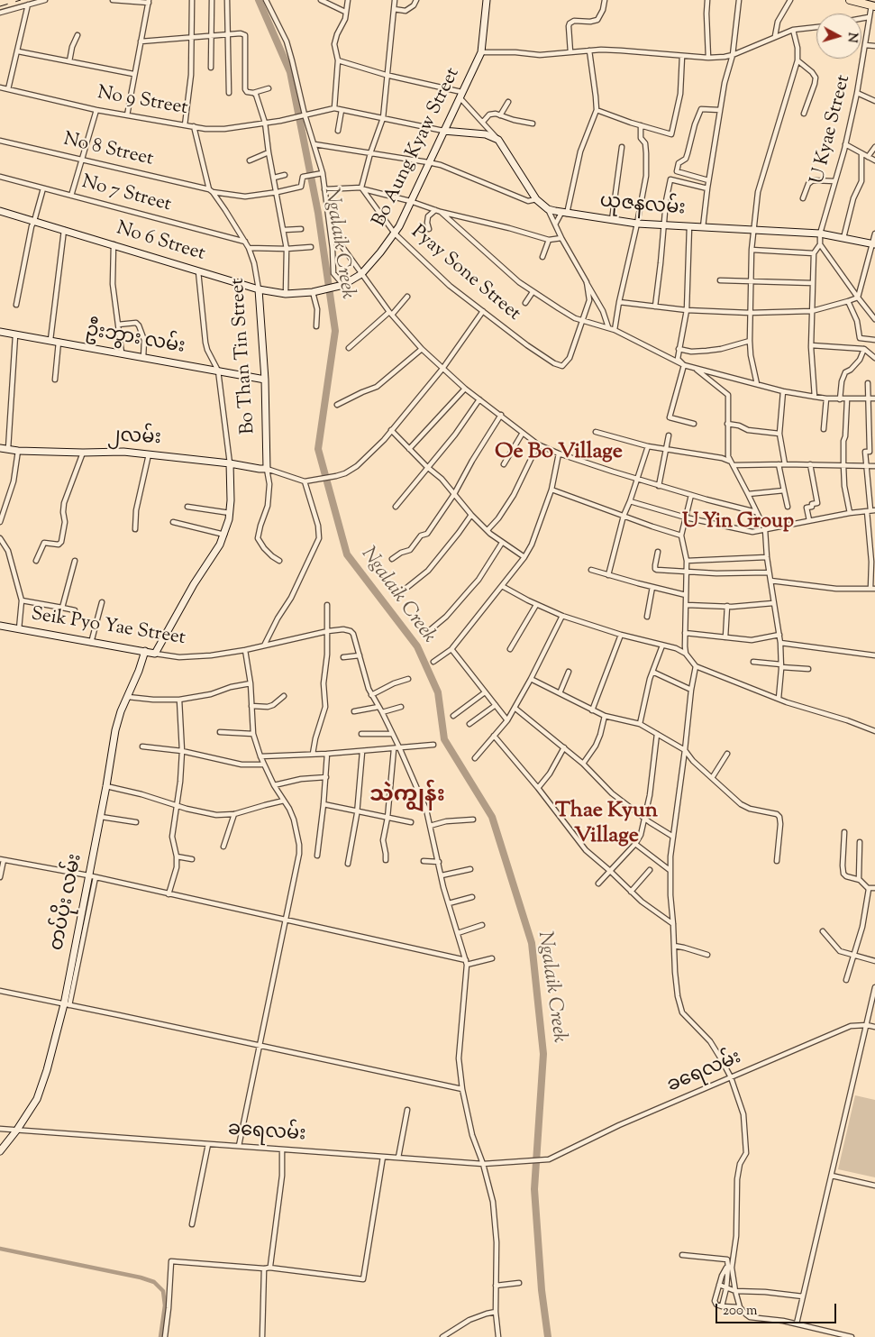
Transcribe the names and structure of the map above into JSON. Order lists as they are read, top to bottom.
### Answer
{
  "streets": {
    "street": [
      "No 9 Street",
      "U Kyae Street",
      "Bo Aung Kyaw Street",
      "No 8 Street",
      "No 7 Street",
      "ယုဇနလမ်း",
      "No 6 Street",
      "Pyay Sone Street",
      "ဦးဘွား လမ်း",
      "Bo Than Tin Street",
      "၂လမ်း",
      "Seik Pyo Yae Street",
      "တပ်ပိုး လမ်း",
      "ခရေလမ်း"
    ]
  },
  "crossings": [
    ["No 9 Street", "Bo Than Tin Street"],
    ["U Kyae Street", "ယုဇနလမ်း"],
    ["Bo Aung Kyaw Street", "No 6 Street"],
    ["Bo Aung Kyaw Street", "Pyay Sone Street"],
    ["No 8 Street", "Bo Than Tin Street"],
    ["No 7 Street", "Bo Than Tin Street"],
    ["No 6 Street", "Bo Than Tin Street"],
    ["ဦးဘွား လမ်း", "Bo Than Tin Street"],
    ["Bo Than Tin Street", "၂လမ်း"],
    ["Seik Pyo Yae Street", "တပ်ပိုး လမ်း"],
    ["တပ်ပိုး လမ်း", "ခရေလမ်း"]
  ],
  "districts": [
    "Oe Bo Village",
    "U Yin Group",
    "သဲကျွန်း",
    "Thae Kyun Village"
  ],
  "water": ["Ngalaik Creek"],
  "scale_bar": "200 m",
  "north": "right"
}
